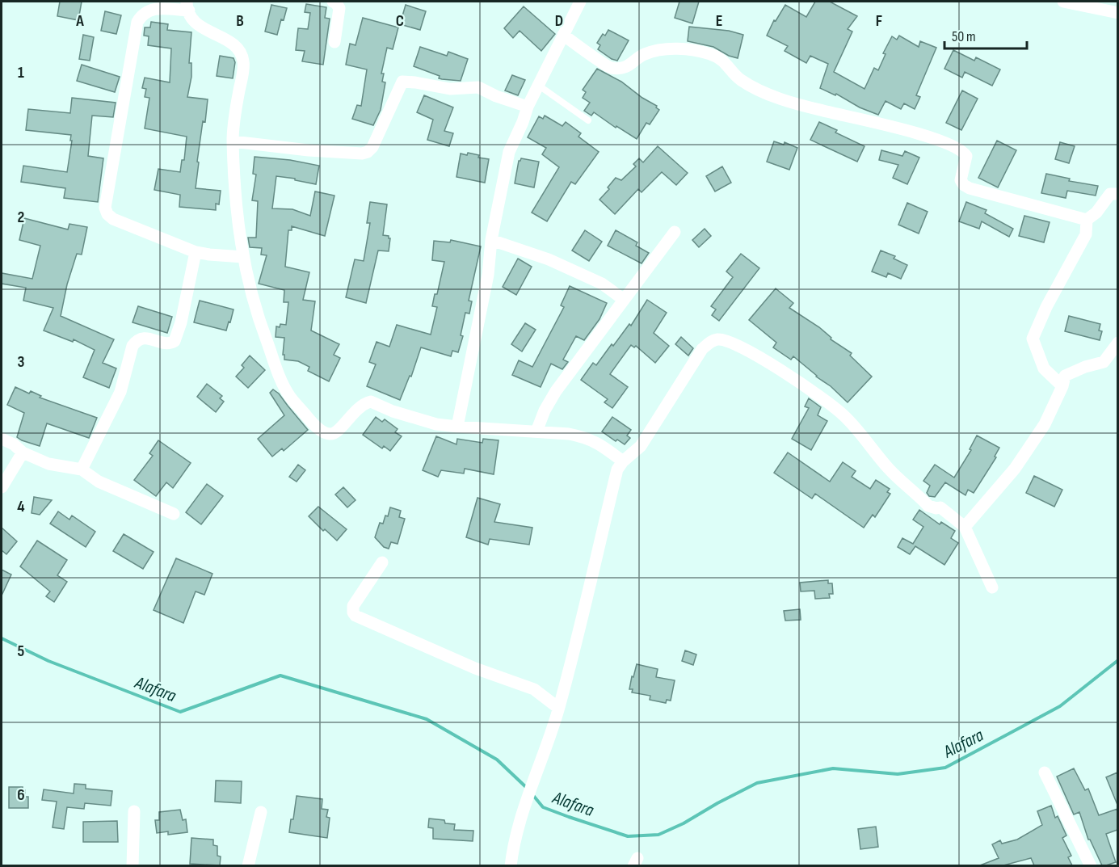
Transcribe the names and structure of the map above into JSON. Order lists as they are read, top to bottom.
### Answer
{
  "water": ["Alafara"],
  "scale_bar": "50 m",
  "grid": {
    "columns": [
      "A",
      "B",
      "C",
      "D",
      "E",
      "F"
    ],
    "rows": [
      "1",
      "2",
      "3",
      "4",
      "5",
      "6"
    ]
  }
}
